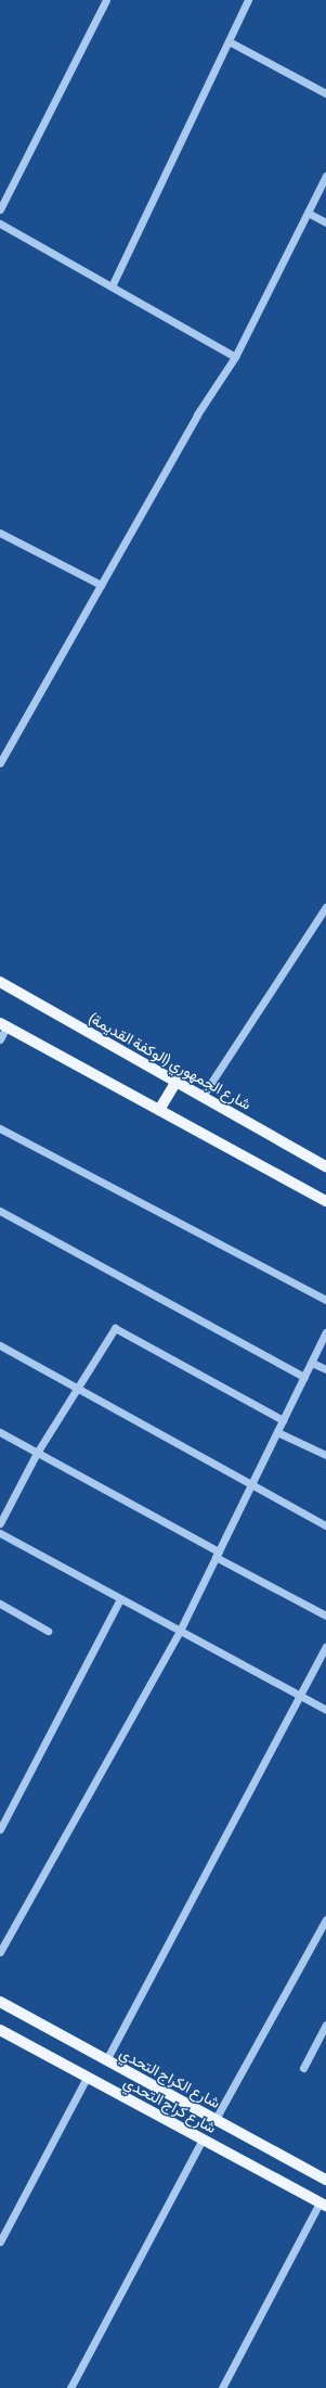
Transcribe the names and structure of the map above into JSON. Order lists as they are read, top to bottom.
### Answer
{
  "streets": {
    "main road": ["شارع الجمهوري (الوكفة القديمة)", "شارع الكراج التحدي", "شارع كراج التحدي"]
  }
}
